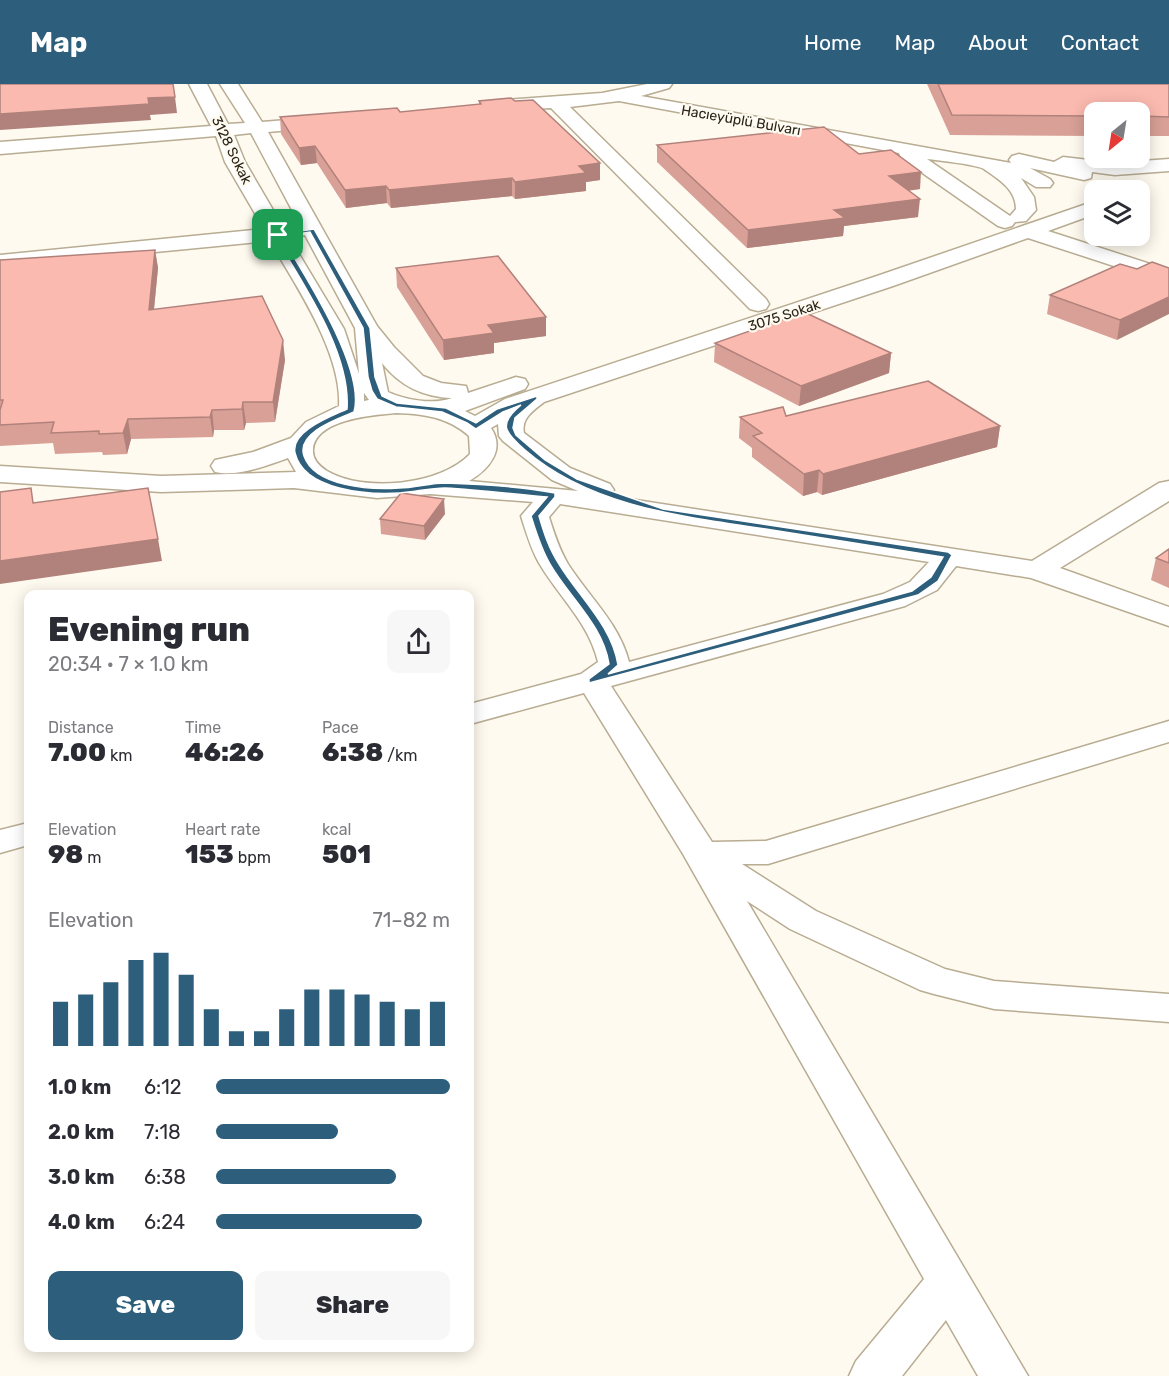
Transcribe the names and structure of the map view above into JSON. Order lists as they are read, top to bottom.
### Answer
{
  "streets": {
    "street": ["Hacıeyüplü Bulvarı", "3128 Sokak", "3075 Sokak"]
  },
  "crossings": [
    ["Hacıeyüplü Bulvarı", "3075 Sokak"],
    ["3128 Sokak", "3075 Sokak"]
  ],
  "north": "bottom left",
  "page": {
    "header": "Map",
    "nav": [
      "Home",
      "Map",
      "About",
      "Contact"
    ],
    "heading": ["Evening run", "20:34 · 7 × 1.0 km"],
    "stats": [
      ["Distance", "7.00 km"],
      ["Time", "46:26"],
      ["Pace", "6:38 /km"],
      ["Elevation", "98 m"],
      ["Heart rate", "153 bpm"],
      ["kcal", "501"]
    ],
    "chart": ["Elevation", "71–82 m"],
    "list": [
      {
        "name": "1.0 km",
        "note": "6:12"
      },
      {
        "name": "2.0 km",
        "note": "7:18"
      },
      {
        "name": "3.0 km",
        "note": "6:38"
      },
      {
        "name": "4.0 km",
        "note": "6:24"
      }
    ],
    "buttons": ["Save", "Share"]
  }
}
